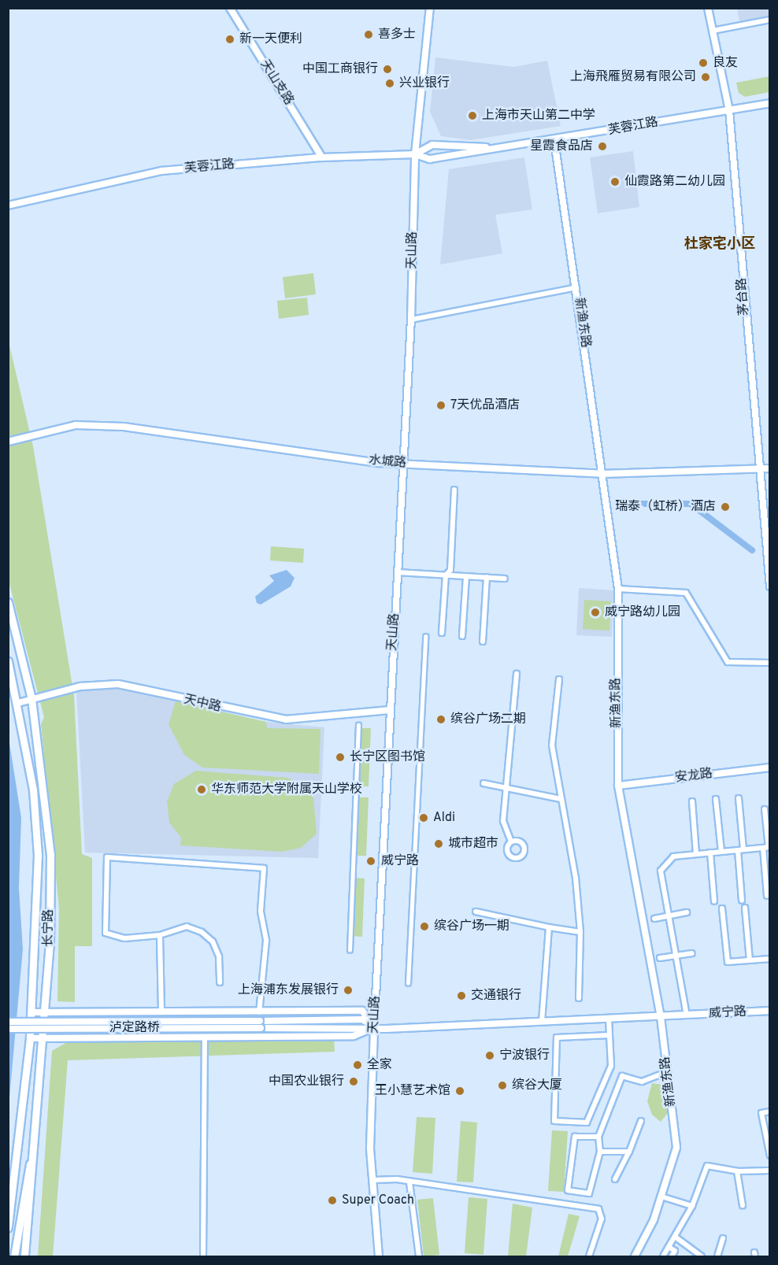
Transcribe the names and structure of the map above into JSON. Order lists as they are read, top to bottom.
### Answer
{
  "streets": {
    "main road": [
      "天山路",
      "长宁路",
      "威宁路",
      "泸定路桥"
    ],
    "street": [
      "天山支路",
      "芙蓉江路",
      "茅台路",
      "新渔东路",
      "水城路",
      "天中路",
      "安龙路"
    ]
  },
  "crossings": [
    ["天山支路", "芙蓉江路"],
    ["芙蓉江路", "天山路"],
    ["芙蓉江路", "茅台路"],
    ["芙蓉江路", "新渔东路"],
    ["天山路", "水城路"],
    ["天山路", "天中路"],
    ["天山路", "威宁路"],
    ["茅台路", "水城路"],
    ["新渔东路", "水城路"],
    ["新渔东路", "安龙路"],
    ["新渔东路", "威宁路"],
    ["天中路", "长宁路"],
    ["长宁路", "威宁路"],
    ["威宁路", "泸定路桥"]
  ],
  "districts": ["杜家宅小区"],
  "places": [
    "喜多士",
    "新一天便利",
    "良友",
    "中国工商银行",
    "上海飛雁贸易有限公司",
    "兴业银行",
    "上海市天山第二中学",
    "星霞食品店",
    "仙霞路第二幼儿园",
    "7天优品酒店",
    "瑞泰（虹桥）酒店",
    "威宁路幼儿园",
    "缤谷广场·二期",
    "长宁区图书馆",
    "华东师范大学附属天山学校",
    "Aldi",
    "城市超市",
    "威宁路",
    "缤谷广场·一期",
    "上海浦东发展银行",
    "交通银行",
    "宁波银行",
    "全家",
    "中国农业银行",
    "缤谷大厦",
    "王小慧艺术馆",
    "Super Coach"
  ]
}
